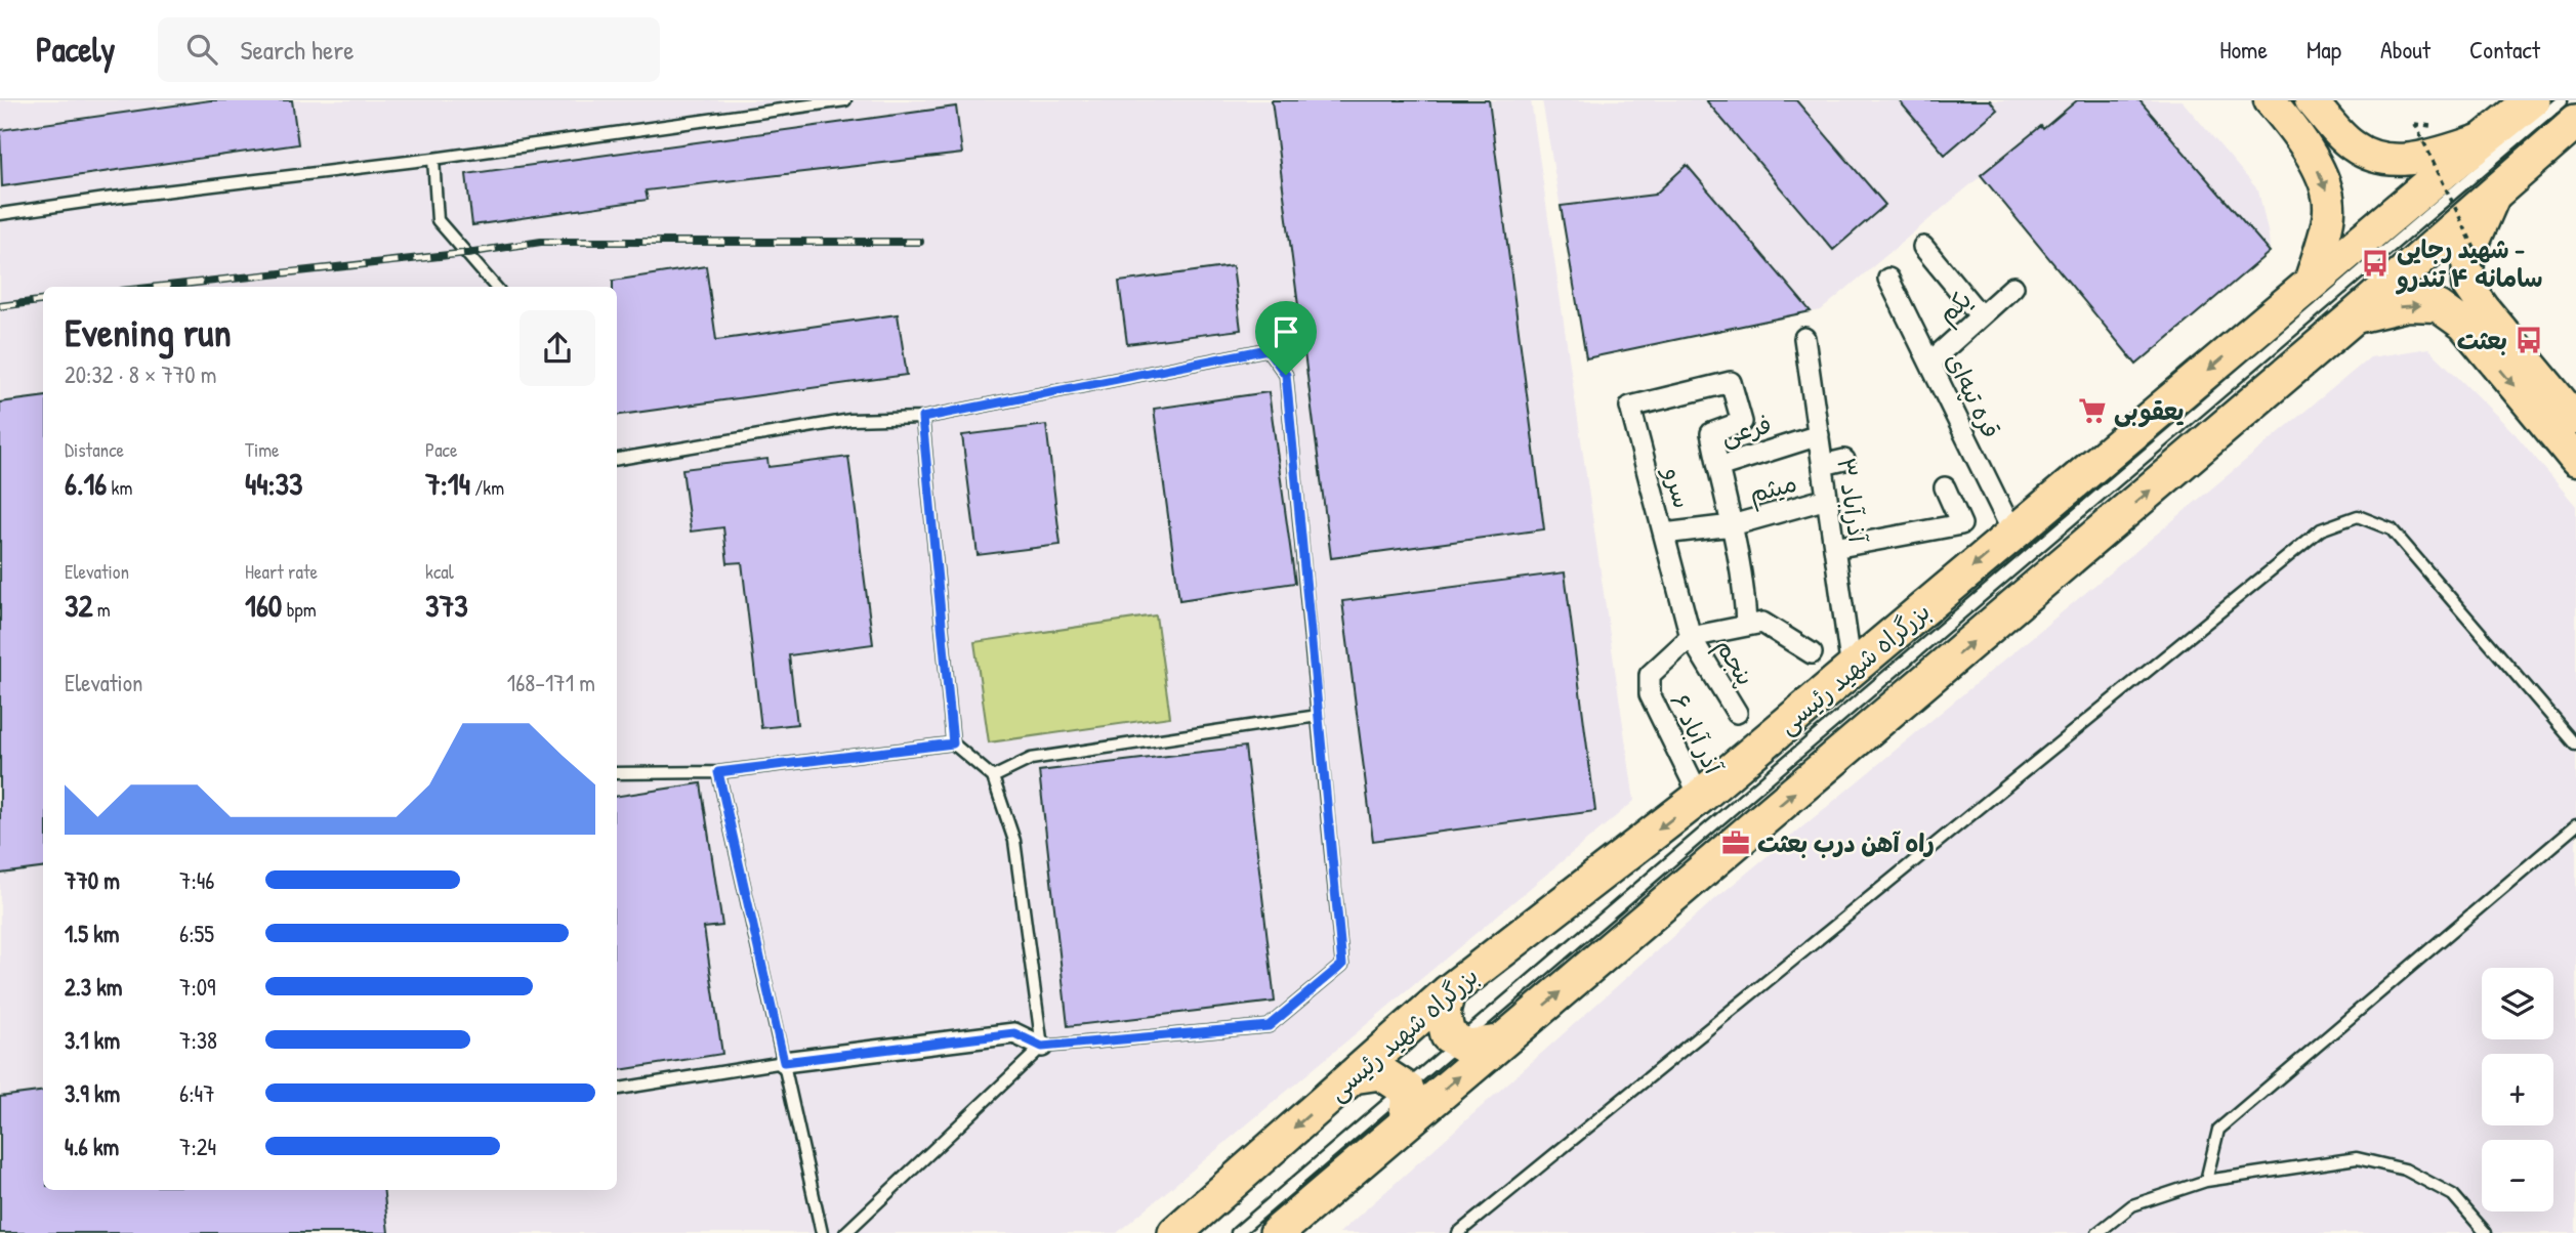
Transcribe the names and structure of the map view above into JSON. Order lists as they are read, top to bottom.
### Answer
{
  "streets": {
    "highway": ["بزرگراه شهید رئیسی"],
    "street": [
      "یکم",
      "قره تپه‌ای",
      "فرعی",
      "سرو",
      "میثم",
      "۳ آذرآباد",
      "پنجم",
      "آذر آباد ۶"
    ]
  },
  "crossings": [
    ["یکم", "قره تپه‌ای"],
    ["قره تپه‌ای", "بزرگراه شهید رئیسی"],
    ["فرعی", "سرو"],
    ["فرعی", "۳ آذرآباد"],
    ["سرو", "میثم"],
    ["سرو", "پنجم"],
    ["سرو", "آذر آباد ۶"],
    ["میثم", "۳ آذرآباد"],
    ["۳ آذرآباد", "بزرگراه شهید رئیسی"],
    ["پنجم", "آذر آباد ۶"],
    ["بزرگراه شهید رئیسی", "آذر آباد ۶"]
  ],
  "places": {
    "bus stop": ["شهید رجایی - سامانه ۴ تندرو", "بعثت"],
    "supermarket": ["یعقوبی"],
    "office": ["راه آهن درب بعثت"]
  },
  "page": {
    "header": "Pacely",
    "search": "Search here",
    "nav": [
      "Home",
      "Map",
      "About",
      "Contact"
    ],
    "heading": ["Evening run", "20:32 · 8 × 770 m"],
    "stats": [
      ["Distance", "6.16 km"],
      ["Time", "44:33"],
      ["Pace", "7:14 /km"],
      ["Elevation", "32 m"],
      ["Heart rate", "160 bpm"],
      ["kcal", "373"]
    ],
    "chart": ["Elevation", "168–171 m"],
    "list": [
      {
        "name": "770 m",
        "note": "7:46"
      },
      {
        "name": "1.5 km",
        "note": "6:55"
      },
      {
        "name": "2.3 km",
        "note": "7:09"
      },
      {
        "name": "3.1 km",
        "note": "7:38"
      },
      {
        "name": "3.9 km",
        "note": "6:47"
      },
      {
        "name": "4.6 km",
        "note": "7:24"
      }
    ],
    "map_buttons": ["+", "−"]
  }
}
